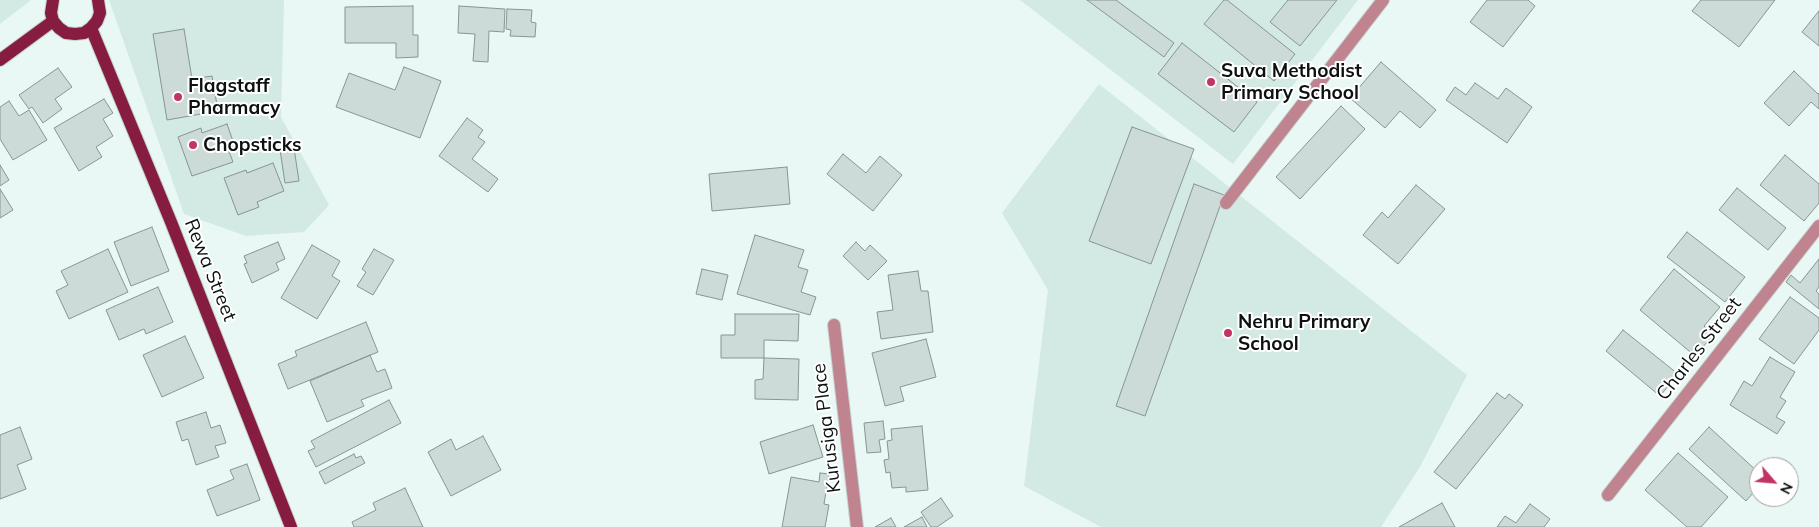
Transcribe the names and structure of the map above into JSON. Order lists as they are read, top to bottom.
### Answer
{
  "streets": {
    "main road": ["Rewa Street"],
    "street": ["Charles Street", "Kurusiga Place"]
  },
  "places": [
    "Suva Methodist Primary School",
    "Flagstaff Pharmacy",
    "Chopsticks",
    "Nehru Primary School"
  ],
  "north": "bottom right"
}
